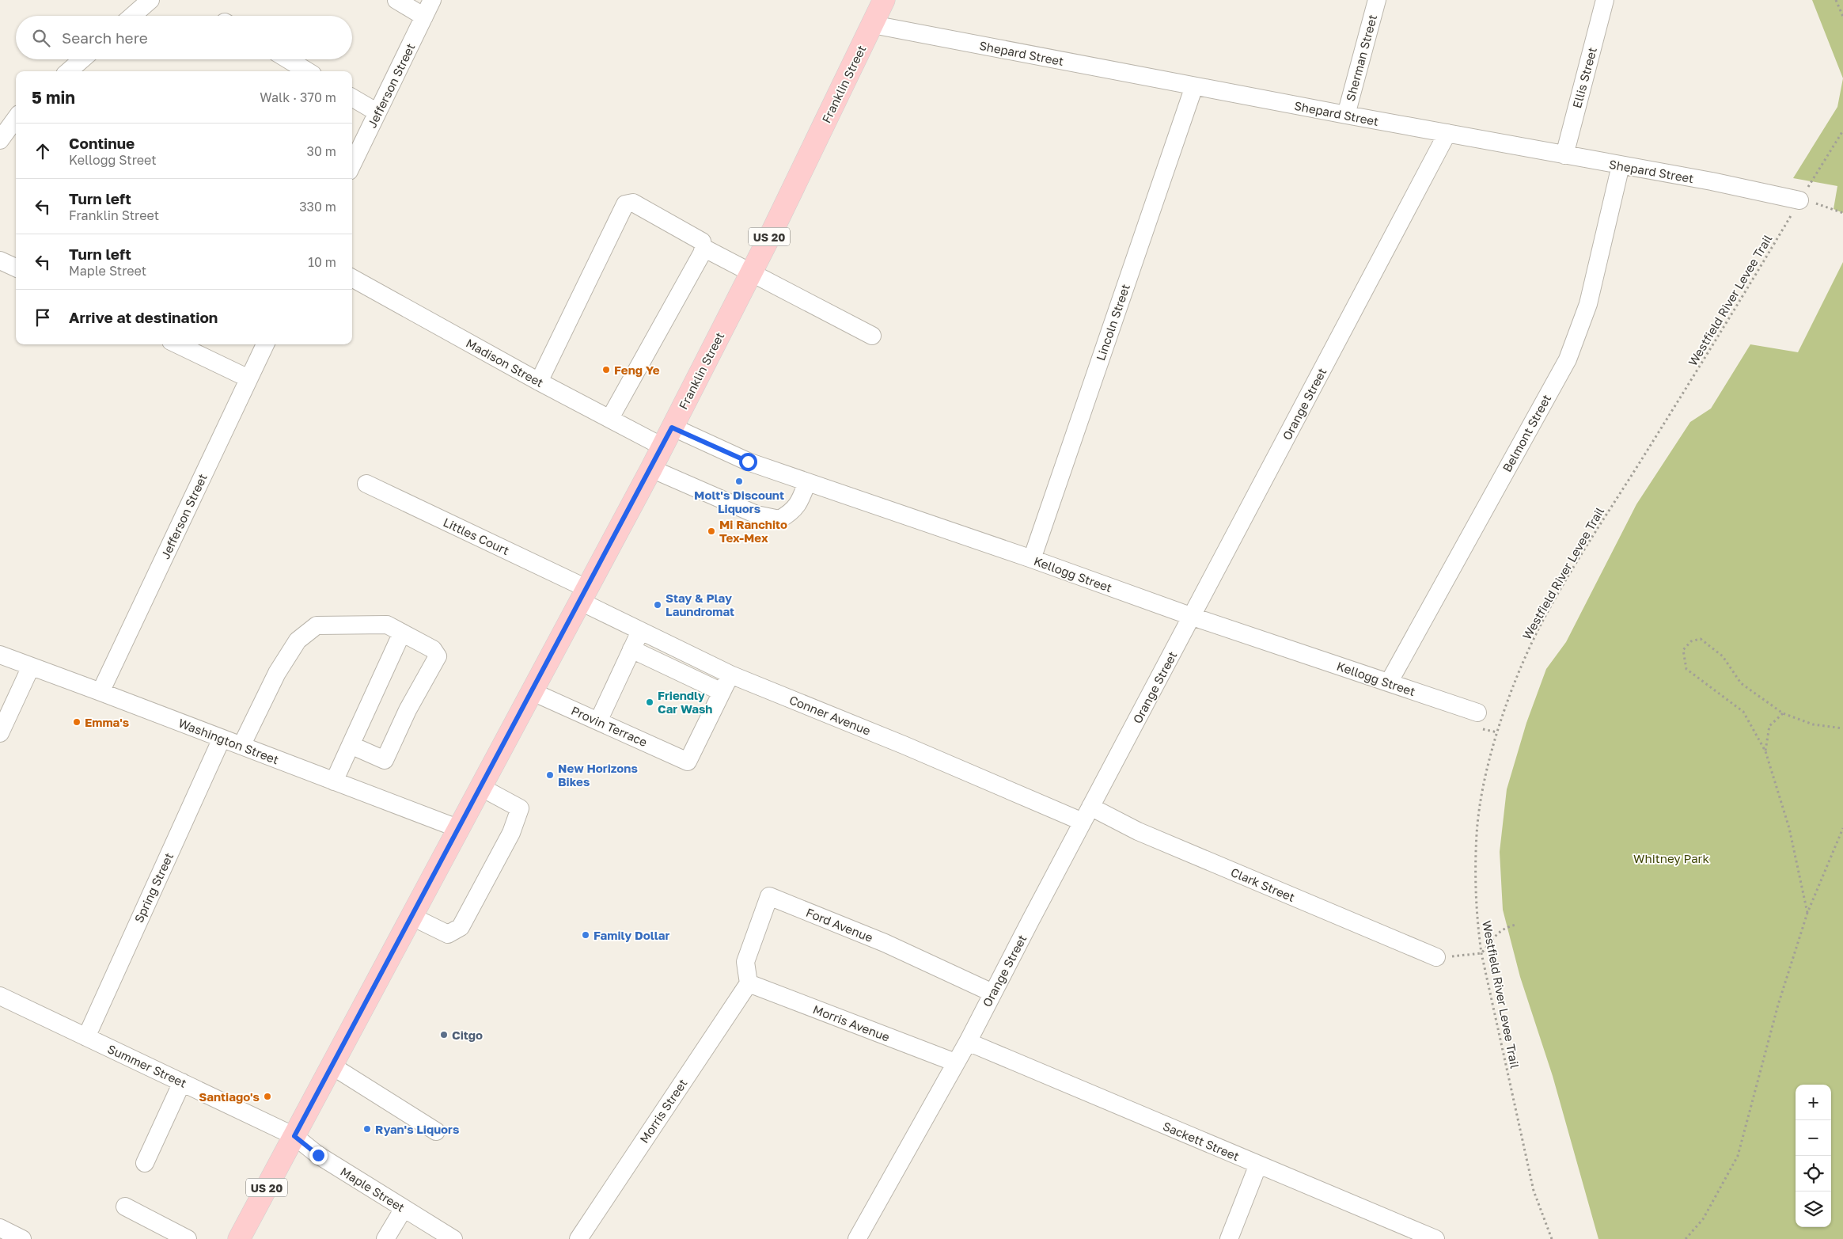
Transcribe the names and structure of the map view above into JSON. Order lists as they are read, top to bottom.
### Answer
{
  "streets": {
    "main road": ["Franklin Street", "US 20"],
    "street": [
      "Shepard Street",
      "Sherman Street",
      "Ellis Street",
      "Jefferson Street",
      "Lincoln Street",
      "Madison Street",
      "Orange Street",
      "Belmont Street",
      "Littles Court",
      "Kellogg Street",
      "Conner Avenue",
      "Provin Terrace",
      "Washington Street",
      "Clark Street",
      "Spring Street",
      "Ford Avenue",
      "Morris Avenue",
      "Summer Street",
      "Morris Street",
      "Sackett Street",
      "Maple Street"
    ],
    "path": ["Westfield River Levee Trail"]
  },
  "crossings": [
    ["Shepard Street", "Sherman Street"],
    ["Shepard Street", "Ellis Street"],
    ["Shepard Street", "Franklin Street"],
    ["Shepard Street", "Westfield River Levee Trail"],
    ["Shepard Street", "Lincoln Street"],
    ["Shepard Street", "Orange Street"],
    ["Shepard Street", "Belmont Street"],
    ["Franklin Street", "Madison Street"],
    ["Franklin Street", "Littles Court"],
    ["Franklin Street", "Kellogg Street"],
    ["Franklin Street", "Conner Avenue"],
    ["Franklin Street", "Provin Terrace"],
    ["Franklin Street", "Washington Street"],
    ["Franklin Street", "Summer Street"],
    ["Franklin Street", "Maple Street"],
    ["Jefferson Street", "Washington Street"],
    ["Lincoln Street", "Kellogg Street"],
    ["Orange Street", "Kellogg Street"],
    ["Orange Street", "Conner Avenue"],
    ["Orange Street", "Clark Street"],
    ["Orange Street", "Ford Avenue"],
    ["Orange Street", "Morris Avenue"],
    ["Orange Street", "Sackett Street"],
    ["Belmont Street", "Kellogg Street"],
    ["Littles Court", "Conner Avenue"],
    ["Conner Avenue", "Clark Street"],
    ["Washington Street", "Spring Street"],
    ["Spring Street", "Summer Street"],
    ["Ford Avenue", "Morris Avenue"],
    ["Ford Avenue", "Morris Street"],
    ["Morris Avenue", "Morris Street"],
    ["Summer Street", "Maple Street"]
  ],
  "parks": ["Whitney Park"],
  "places": [
    "Feng Ye",
    "Molt's Discount Liquors",
    "Mi Ranchito Tex-Mex",
    "Stay & Play Laundromat",
    "Friendly Car Wash",
    "Emma's",
    "New Horizons Bikes",
    "Family Dollar",
    "Citgo",
    "Santiago's",
    "Ryan's Liquors"
  ],
  "page": {
    "search": "Search here",
    "heading": ["5 min", "Walk · 370 m"],
    "list": [
      ["Continue", "Kellogg Street", "30 m"],
      ["Turn left", "Franklin Street", "330 m"],
      ["Turn left", "Maple Street", "10 m"],
      "Arrive at destination"
    ],
    "map_buttons": ["+", "−"]
  }
}
